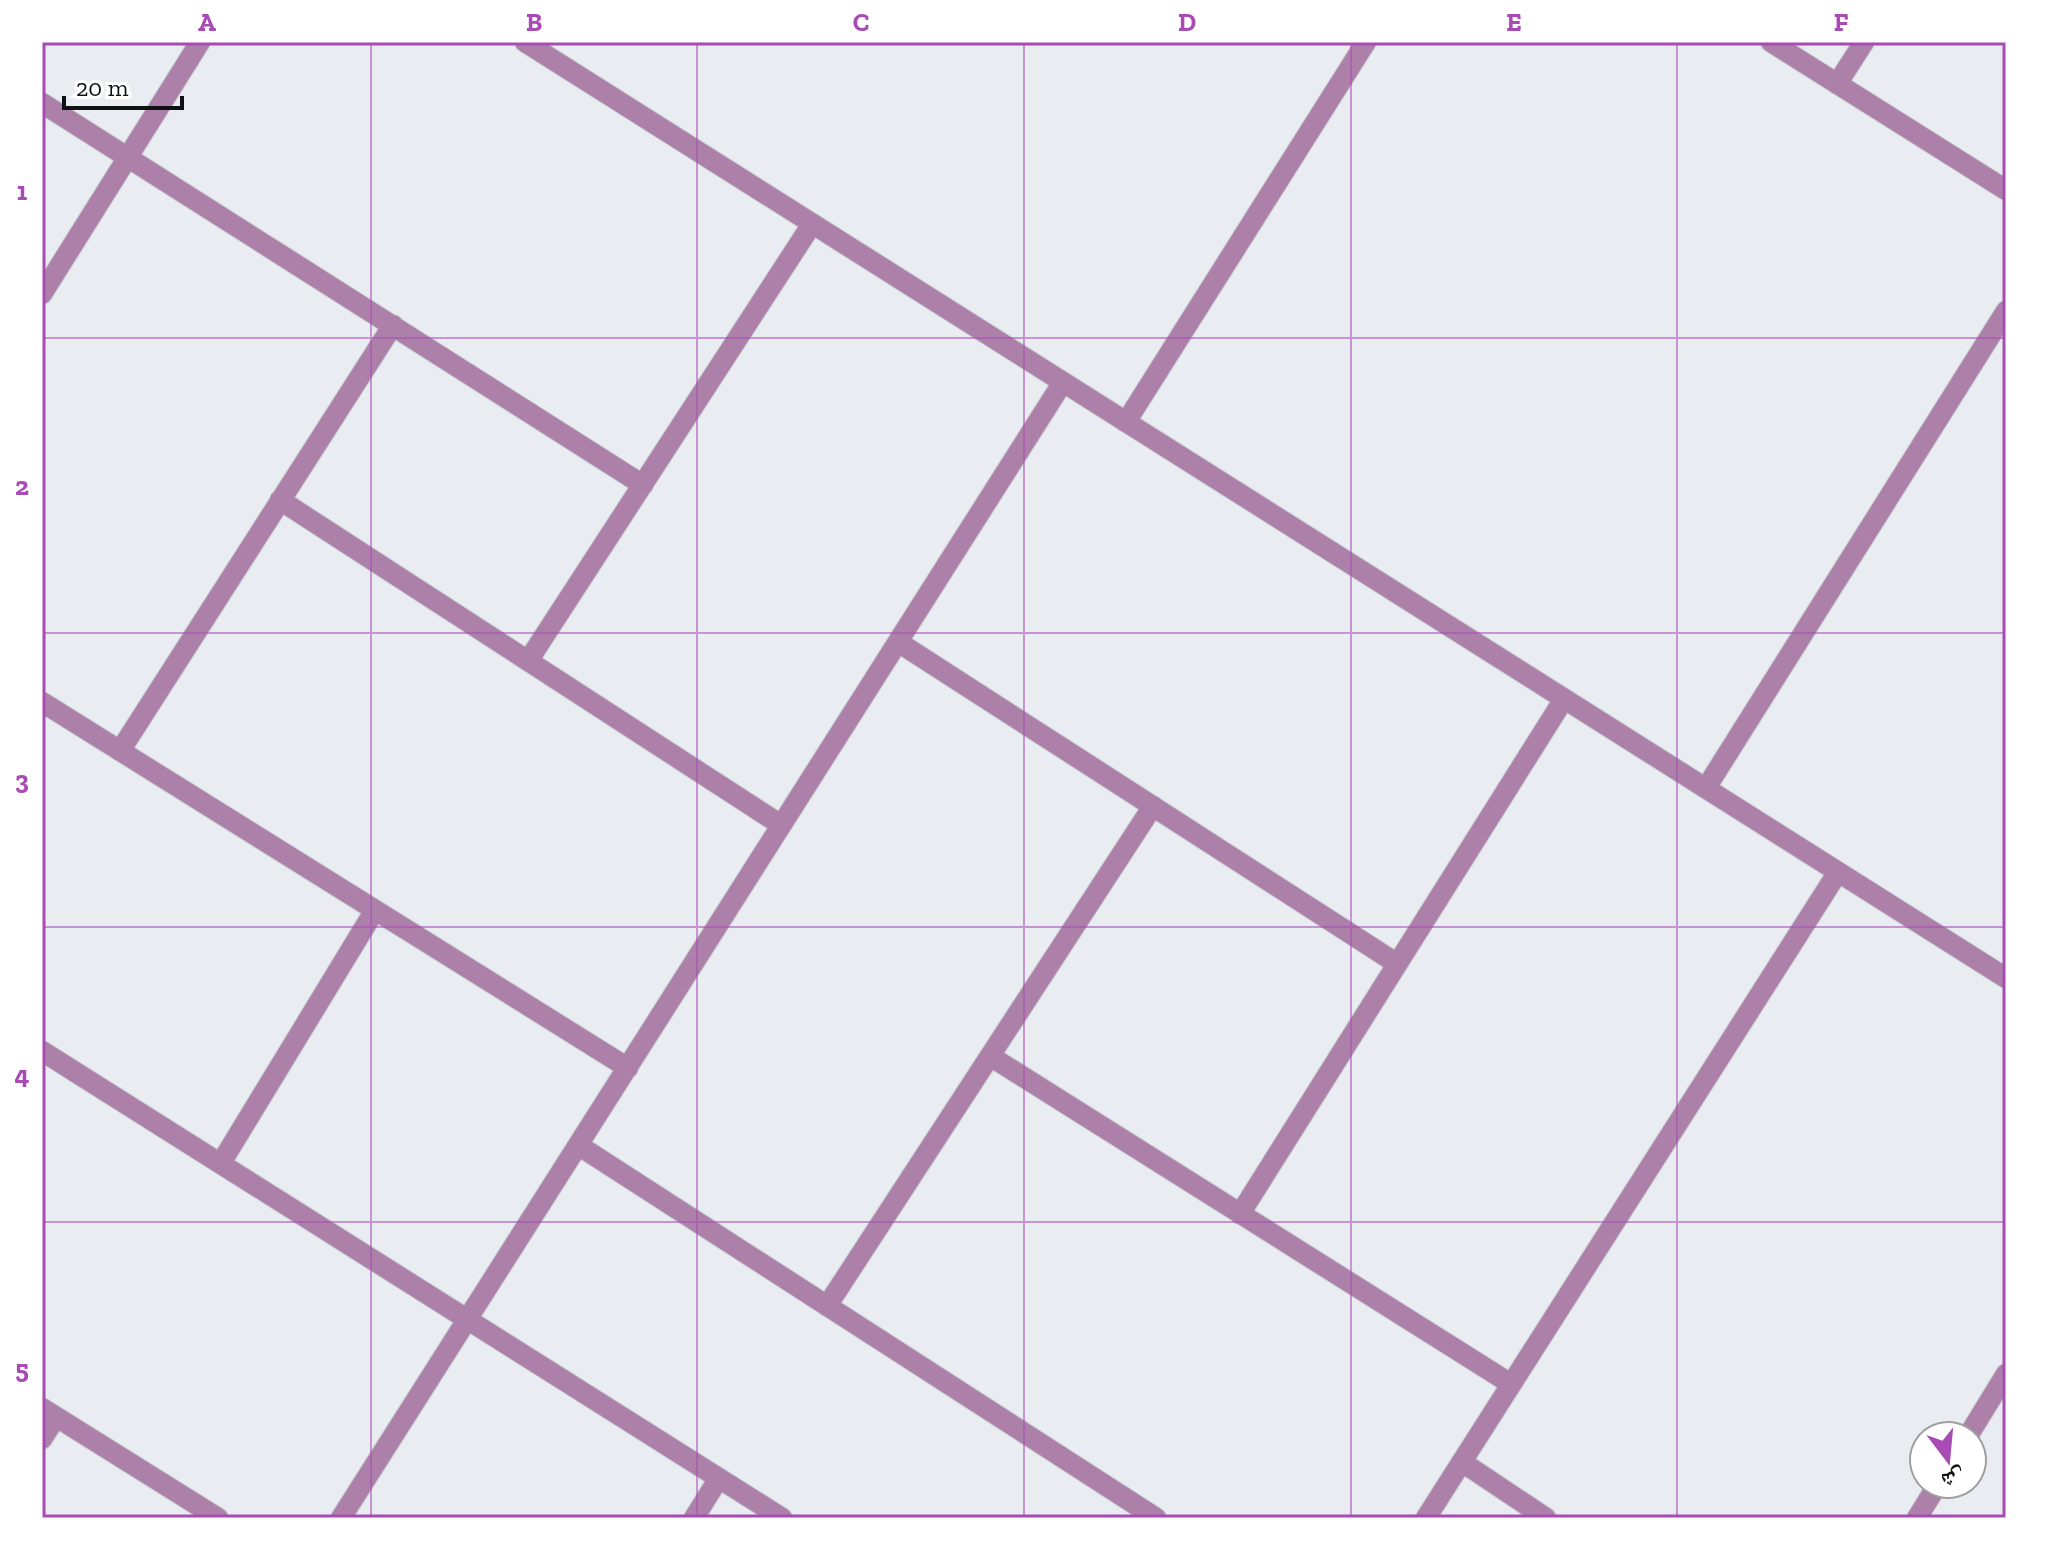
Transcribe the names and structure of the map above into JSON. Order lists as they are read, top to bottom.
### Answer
{
  "scale_bar": "20 m",
  "north": "bottom",
  "grid": {
    "columns": [
      "A",
      "B",
      "C",
      "D",
      "E",
      "F"
    ],
    "rows": [
      "1",
      "2",
      "3",
      "4",
      "5"
    ]
  }
}
